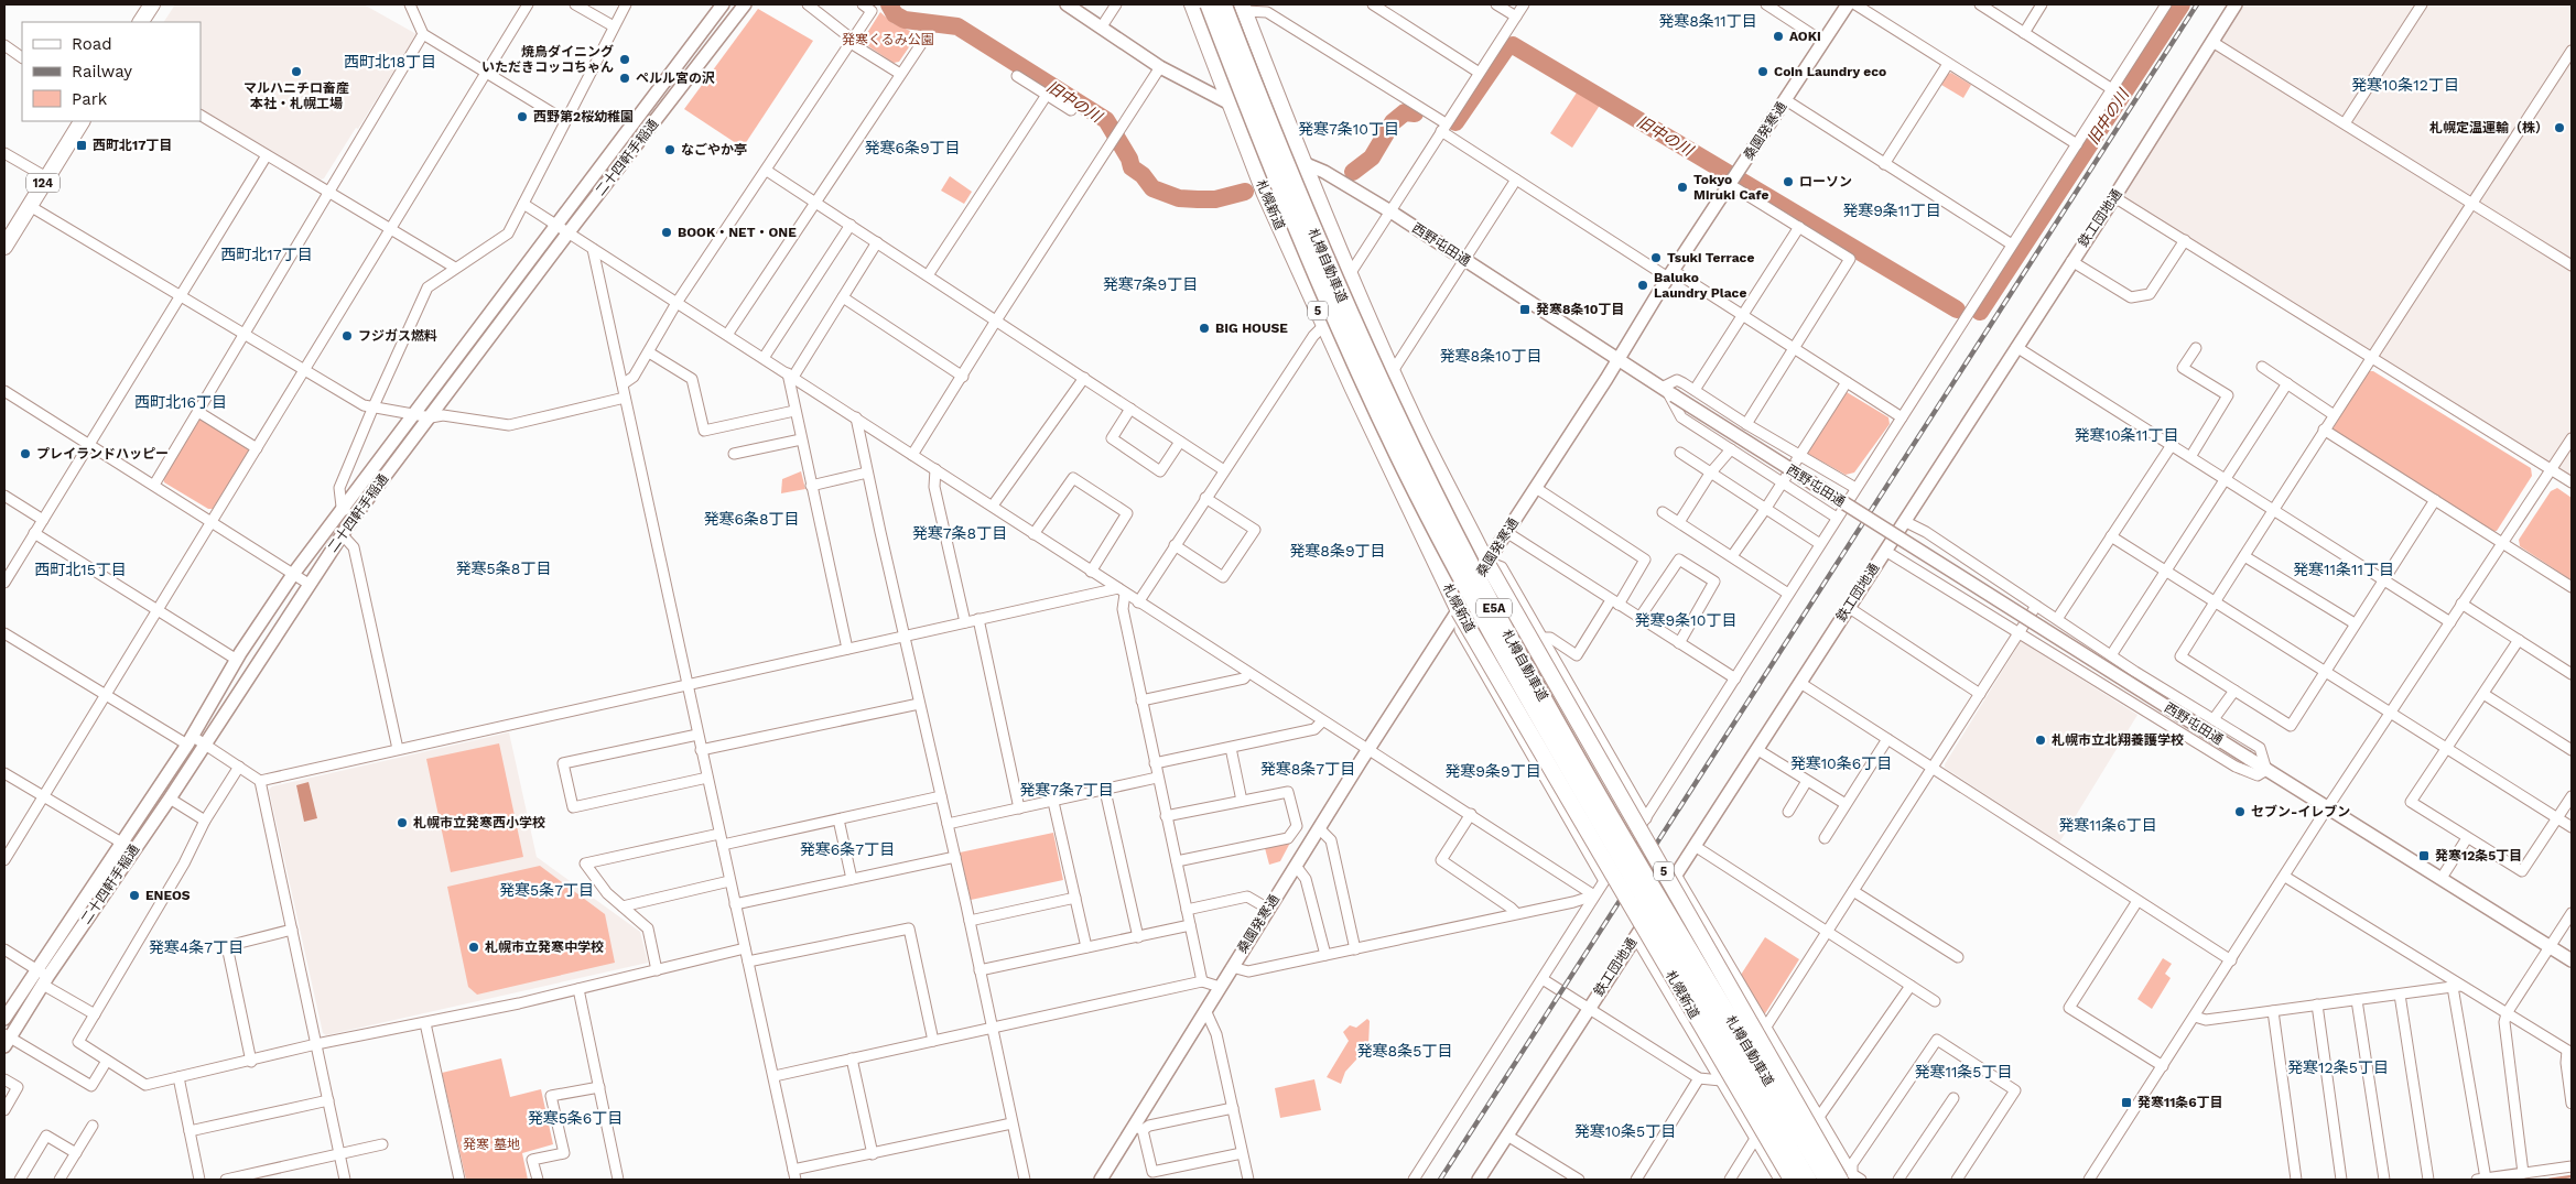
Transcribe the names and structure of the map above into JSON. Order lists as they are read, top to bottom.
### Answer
{
  "streets": {
    "highway": ["札樽自動車道", "E5A"],
    "main road": ["124", "札幌新道", "5"],
    "street": [
      "桑園発寒通",
      "二十四軒手稲通",
      "鉄工団地通",
      "西野屯田通"
    ]
  },
  "crossings": [
    ["桑園発寒通", "札幌新道"],
    ["桑園発寒通", "西野屯田通"],
    ["桑園発寒通", "5"],
    ["札幌新道", "西野屯田通"],
    ["西野屯田通", "5"]
  ],
  "districts": [
    "発寒8条11丁目",
    "西町北18丁目",
    "発寒10条12丁目",
    "発寒7条10丁目",
    "発寒6条9丁目",
    "発寒9条11丁目",
    "西町北17丁目",
    "発寒7条9丁目",
    "発寒8条10丁目",
    "西町北16丁目",
    "発寒10条11丁目",
    "発寒6条8丁目",
    "発寒7条8丁目",
    "発寒8条9丁目",
    "発寒5条8丁目",
    "西町北15丁目",
    "発寒11条11丁目",
    "発寒9条10丁目",
    "発寒10条6丁目",
    "発寒8条7丁目",
    "発寒9条9丁目",
    "発寒7条7丁目",
    "発寒11条6丁目",
    "発寒6条7丁目",
    "発寒5条7丁目",
    "発寒4条7丁目",
    "発寒8条5丁目",
    "発寒12条5丁目",
    "発寒11条5丁目",
    "発寒5条6丁目",
    "発寒10条5丁目"
  ],
  "water": ["旧中の川"],
  "parks": ["発寒くるみ公園", "発寒 墓地"],
  "places": {
    "other": [
      "AOKI",
      "焼鳥ダイニング いただきコッコちゃん",
      "マルハニチロ畜産 本社・札幌工場",
      "Coin Laundry eco",
      "ペルル宮の沢",
      "西野第2桜幼稚園",
      "札幌定温運輸（株）",
      "なごやか亭",
      "ローソン",
      "Tokyo Miruki Cafe",
      "BOOK・NET・ONE",
      "Tsuki Terrace",
      "Baluko Laundry Place",
      "BIG HOUSE",
      "フジガス燃料",
      "プレイランドハッピー",
      "札幌市立北翔養護学校",
      "セブン-イレブン",
      "札幌市立発寒西小学校",
      "ENEOS",
      "札幌市立発寒中学校"
    ],
    "transit": [
      "西町北17丁目",
      "発寒8条10丁目",
      "発寒12条5丁目",
      "発寒11条6丁目"
    ]
  },
  "legend": ["Road", "Railway", "Park"]
}
